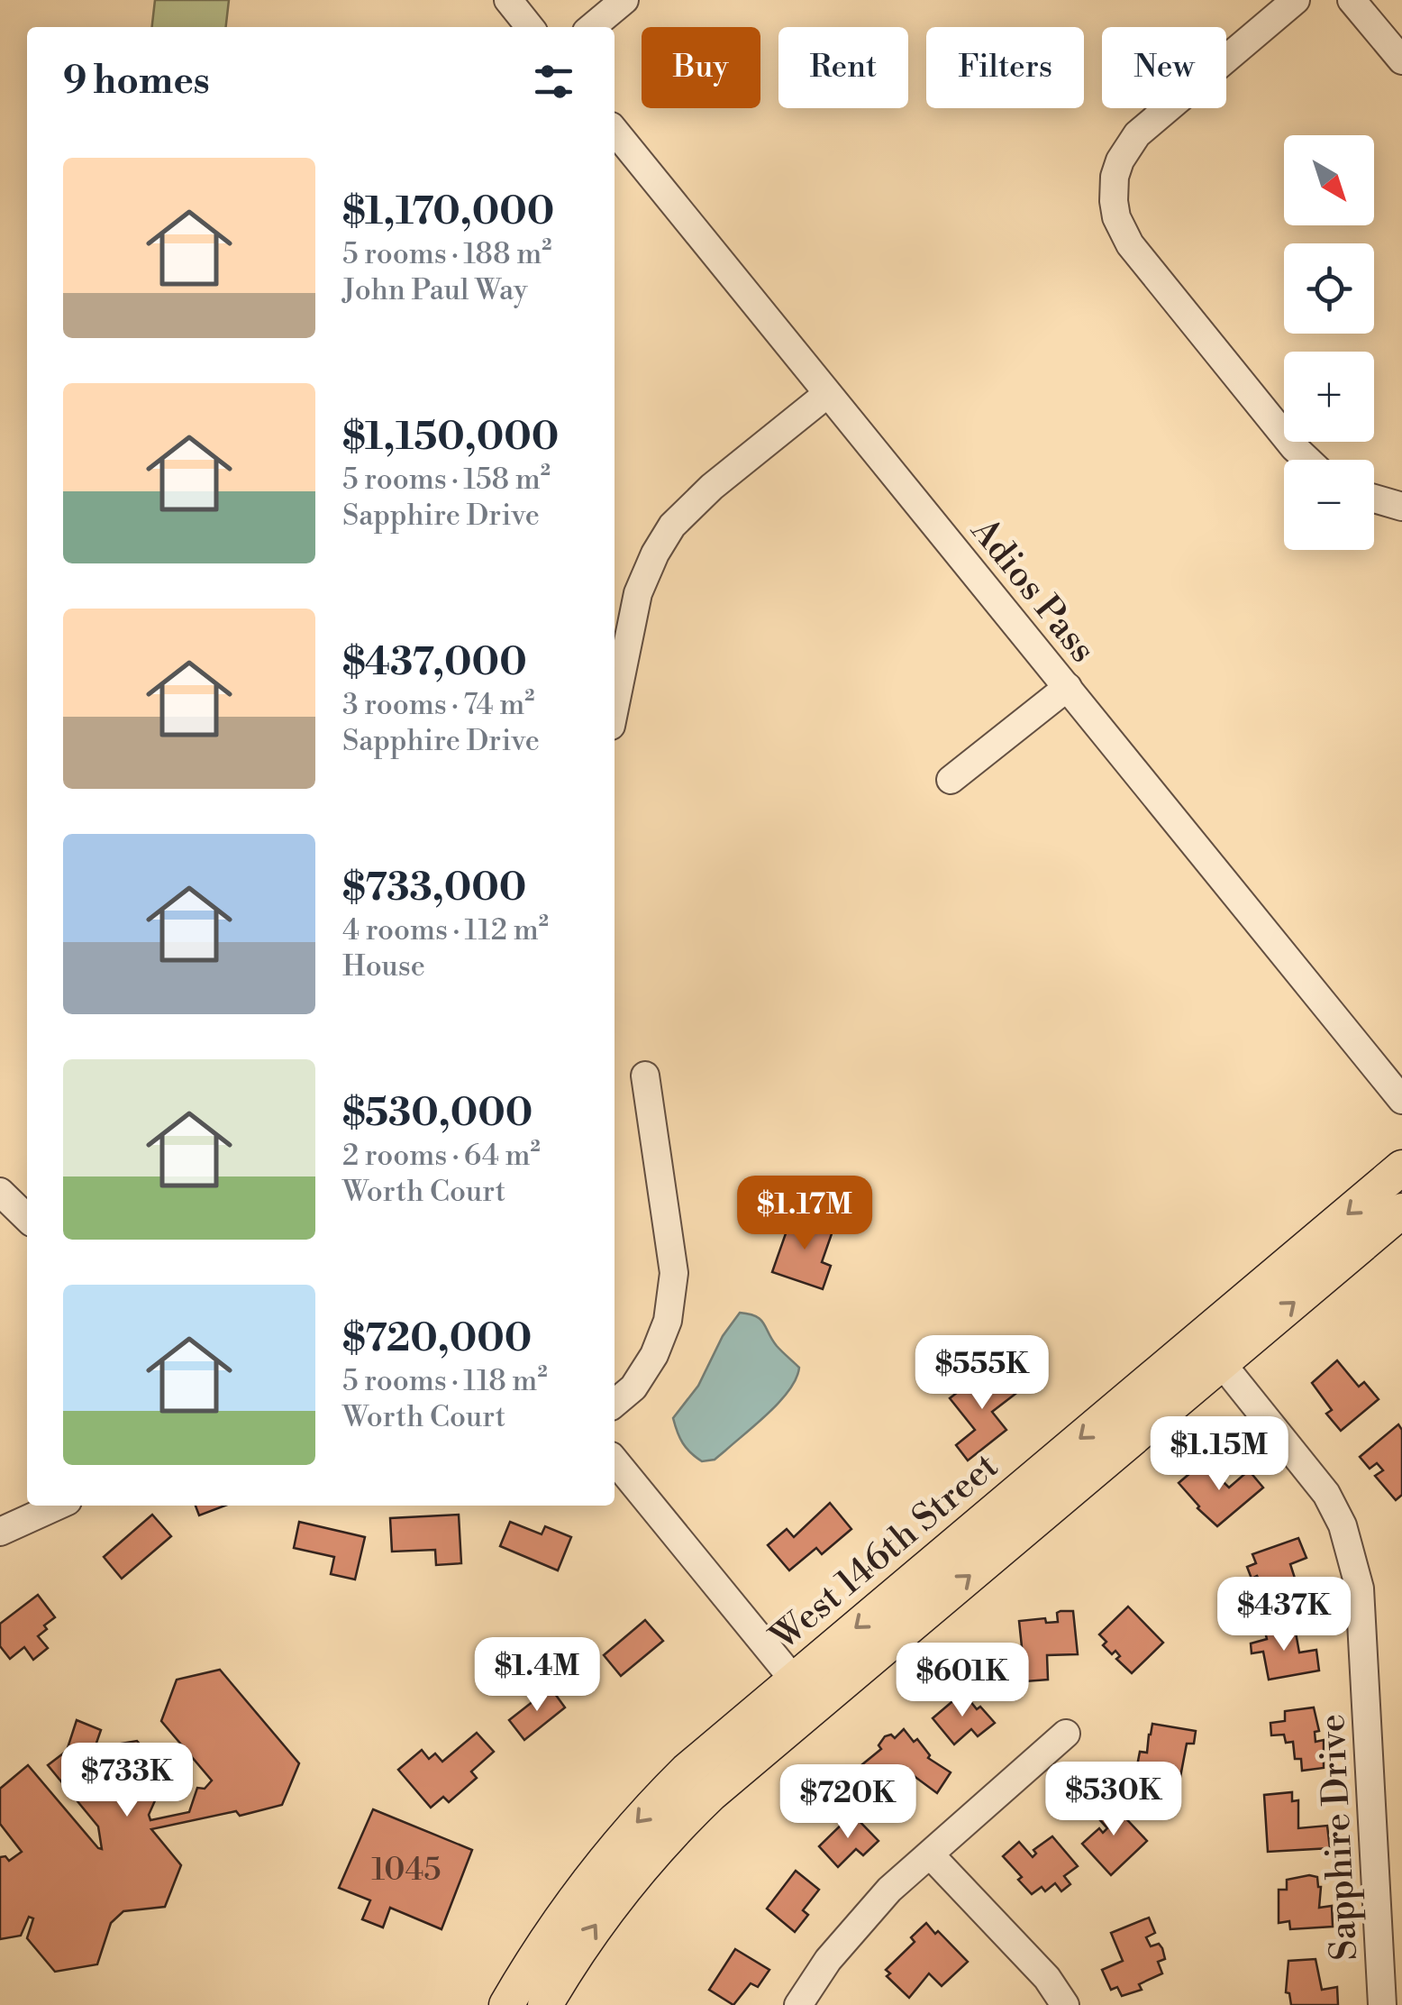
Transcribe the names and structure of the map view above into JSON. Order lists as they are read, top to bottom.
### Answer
{
  "streets": {
    "main road": ["West 146th Street"],
    "street": ["Adios Pass", "Sapphire Drive"]
  },
  "crossings": [
    ["West 146th Street", "Sapphire Drive"]
  ],
  "house_numbers": ["1045"],
  "north": "bottom right",
  "page": {
    "chip": [
      "Buy",
      "Rent",
      "Filters",
      "New"
    ],
    "heading": "9 homes",
    "map_buttons": ["+", "−"],
    "list": [
      {
        "name": "$1,170,000",
        "note": "5 rooms · 188 m² · John Paul Way"
      },
      {
        "name": "$1,150,000",
        "note": "5 rooms · 158 m² · Sapphire Drive"
      },
      {
        "name": "$437,000",
        "note": "3 rooms · 74 m² · Sapphire Drive"
      },
      {
        "name": "$733,000",
        "note": "4 rooms · 112 m² · House"
      },
      {
        "name": "$530,000",
        "note": "2 rooms · 64 m² · Worth Court"
      },
      {
        "name": "$720,000",
        "note": "5 rooms · 118 m² · Worth Court"
      }
    ],
    "price": [
      "$1.17M",
      "$555K",
      "$1.15M",
      "$437K",
      "$1.4M",
      "$601K",
      "$733K",
      "$530K",
      "$720K"
    ]
  }
}
